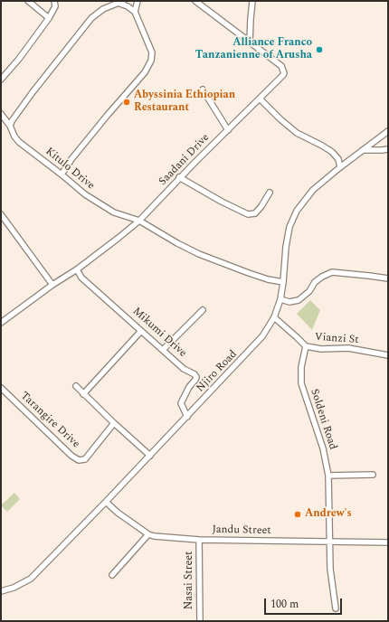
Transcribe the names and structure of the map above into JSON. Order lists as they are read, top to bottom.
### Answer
{
  "streets": {
    "street": [
      "Saadani Drive",
      "Kitulo Drive",
      "Mikumi Drive",
      "Vianzi St",
      "Njiro Road",
      "Soldeni Road",
      "Tarangire Drive",
      "Jandu Street",
      "Nasai Street"
    ]
  },
  "crossings": [
    ["Saadani Drive", "Kitulo Drive"],
    ["Saadani Drive", "Mikumi Drive"],
    ["Kitulo Drive", "Njiro Road"],
    ["Mikumi Drive", "Njiro Road"],
    ["Vianzi St", "Soldeni Road"],
    ["Njiro Road", "Jandu Street"],
    ["Soldeni Road", "Jandu Street"],
    ["Jandu Street", "Nasai Street"]
  ],
  "places": ["Alliance Franco Tanzanienne of Arusha", "Abyssinia Ethiopian Restaurant", "Andrew's"],
  "scale_bar": "100 m"
}
